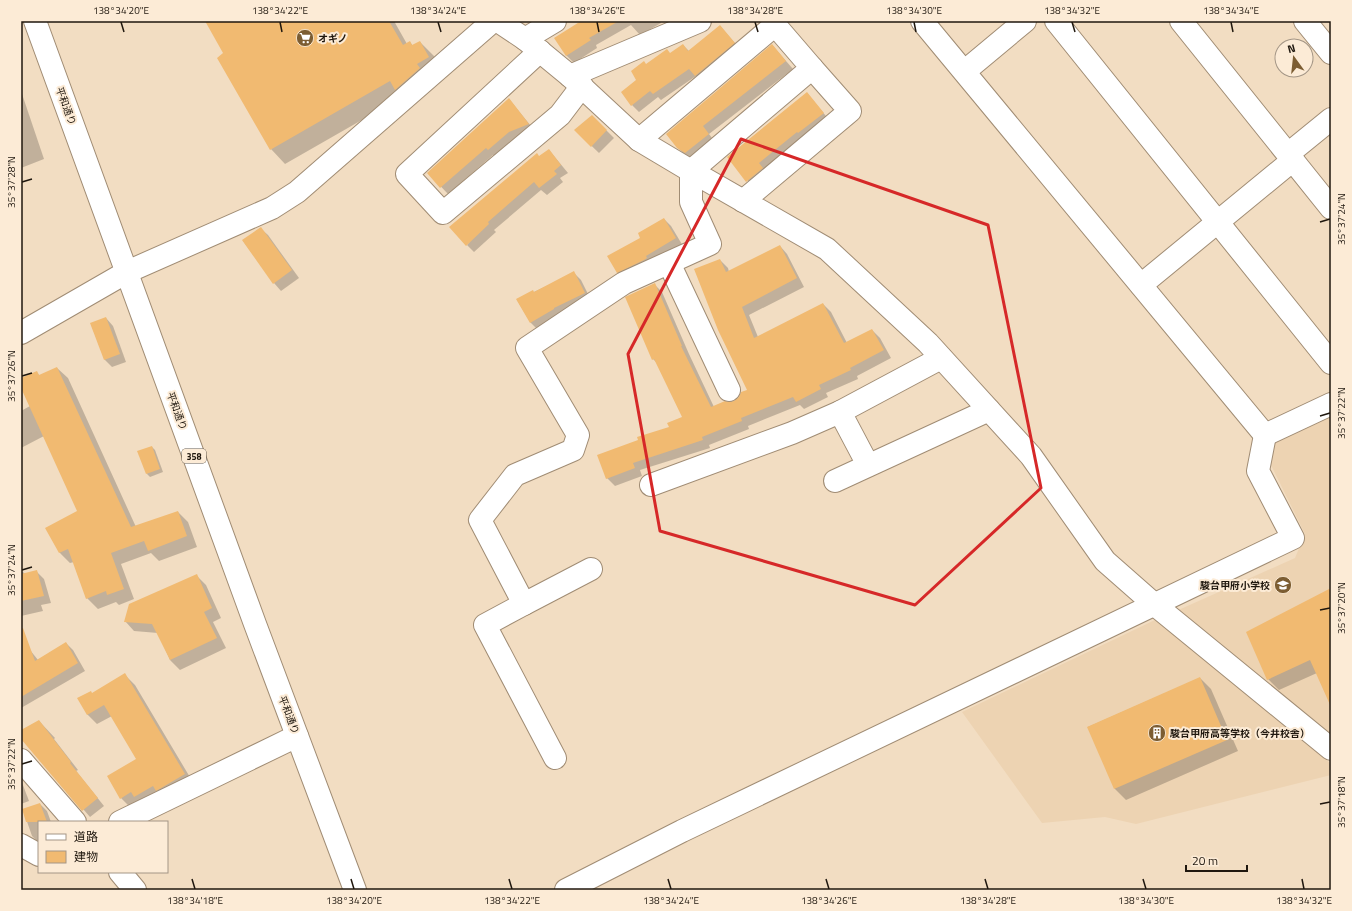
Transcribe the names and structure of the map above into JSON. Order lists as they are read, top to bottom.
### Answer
{
  "streets": {
    "main road": ["平和通り", "358"]
  },
  "places": {
    "supermarket": ["オギノ"],
    "school or university": ["駿台甲府小学校"],
    "building": ["駿台甲府高等学校（今井校舎）"]
  },
  "legend": ["道路", "建物"],
  "scale_bar": "20 m",
  "north": "top",
  "coordinates": [
    "138°34'20\"E",
    "138°34'22\"E",
    "138°34'24\"E",
    "138°34'26\"E",
    "138°34'28\"E",
    "138°34'30\"E",
    "138°34'32\"E",
    "138°34'34\"E",
    "35°37'28\"N",
    "35°37'24\"N",
    "35°37'26\"N",
    "35°37'22\"N",
    "35°37'20\"N",
    "35°37'18\"N",
    "138°34'18\"E"
  ]
}
